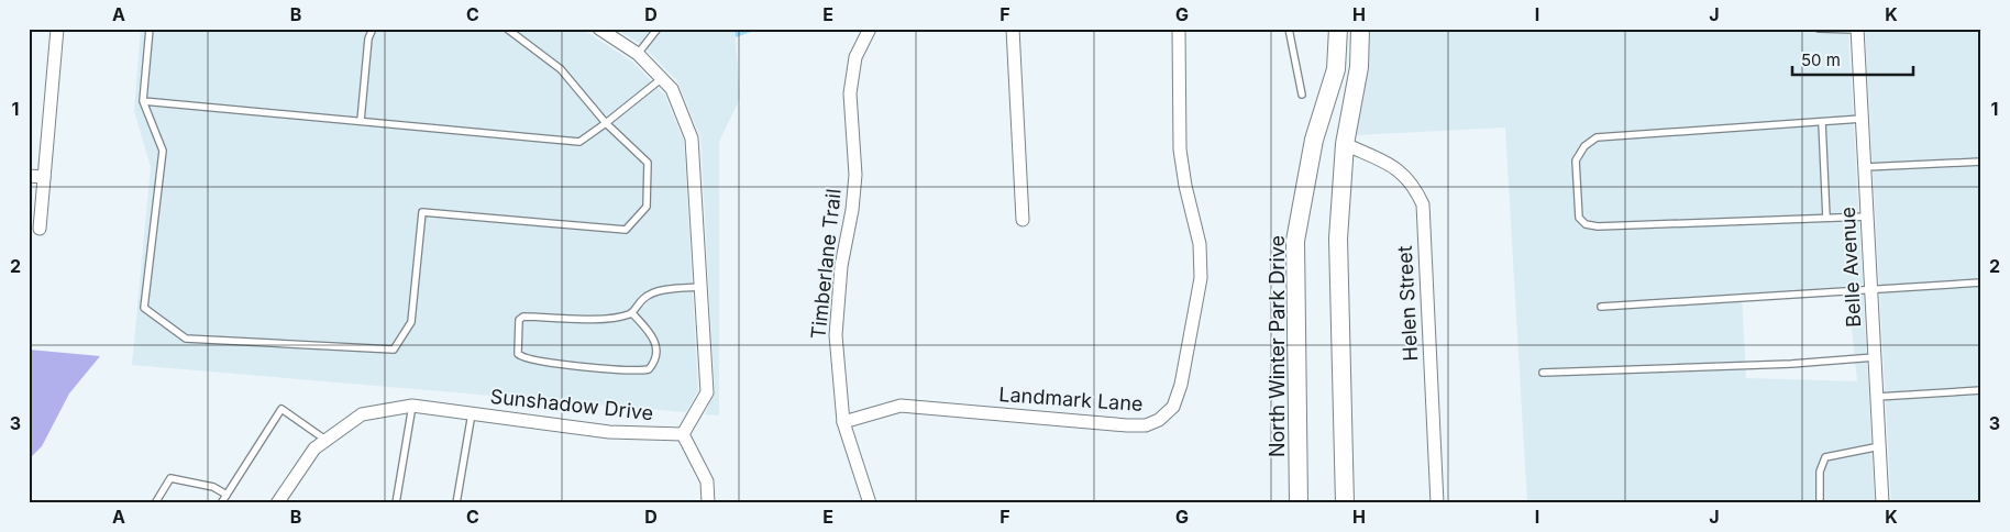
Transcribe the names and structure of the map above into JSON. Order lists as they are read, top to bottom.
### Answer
{
  "streets": {
    "street": [
      "Timberlane Trail",
      "Belle Avenue",
      "Helen Street",
      "North Winter Park Drive",
      "Landmark Lane",
      "Sunshadow Drive"
    ]
  },
  "crossings": [
    ["Timberlane Trail", "Landmark Lane"]
  ],
  "scale_bar": "50 m",
  "grid": {
    "columns": [
      "A",
      "B",
      "C",
      "D",
      "E",
      "F",
      "G",
      "H",
      "I",
      "J",
      "K"
    ],
    "rows": ["1", "2", "3"]
  }
}
